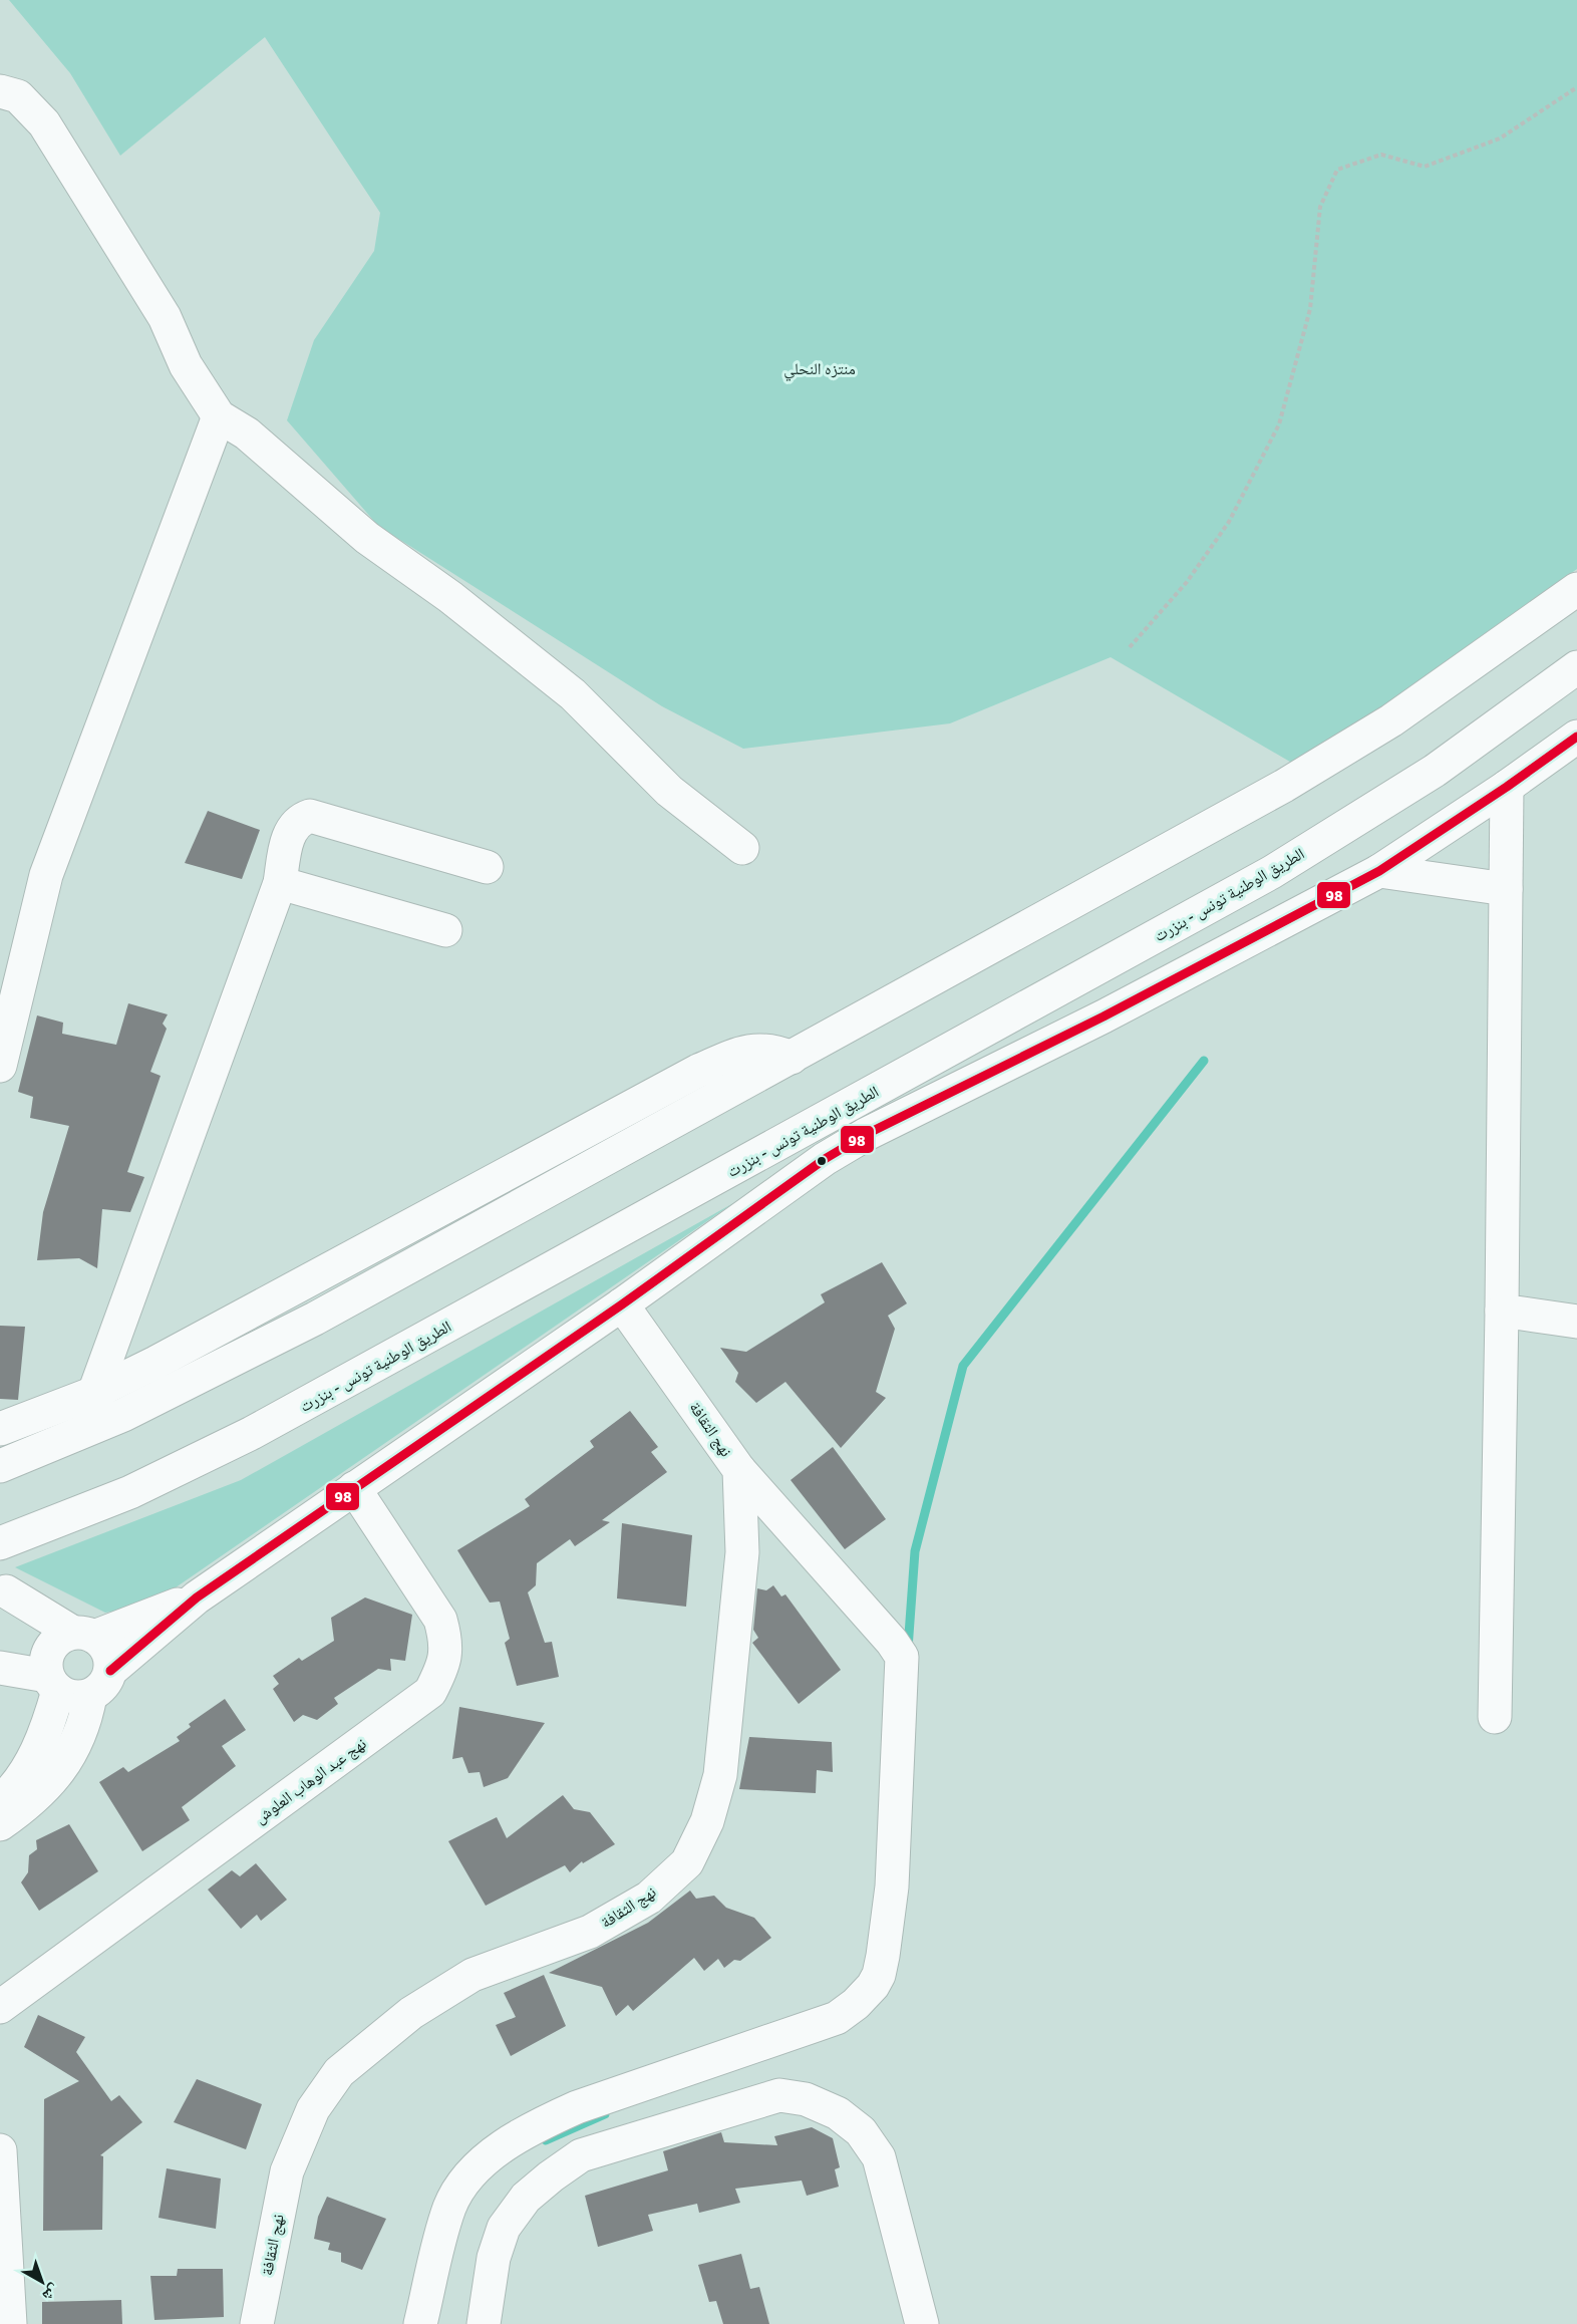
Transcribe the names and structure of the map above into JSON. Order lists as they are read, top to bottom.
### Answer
{
  "streets": {
    "main road": ["الطريق الوطنية تونس - بنزرت", "نهج الثقافة", "نهج عبد الوهاب العلوش"]
  },
  "parks": ["منتزه النحلي"],
  "lines": ["transit line 98"],
  "north": "bottom right"
}
